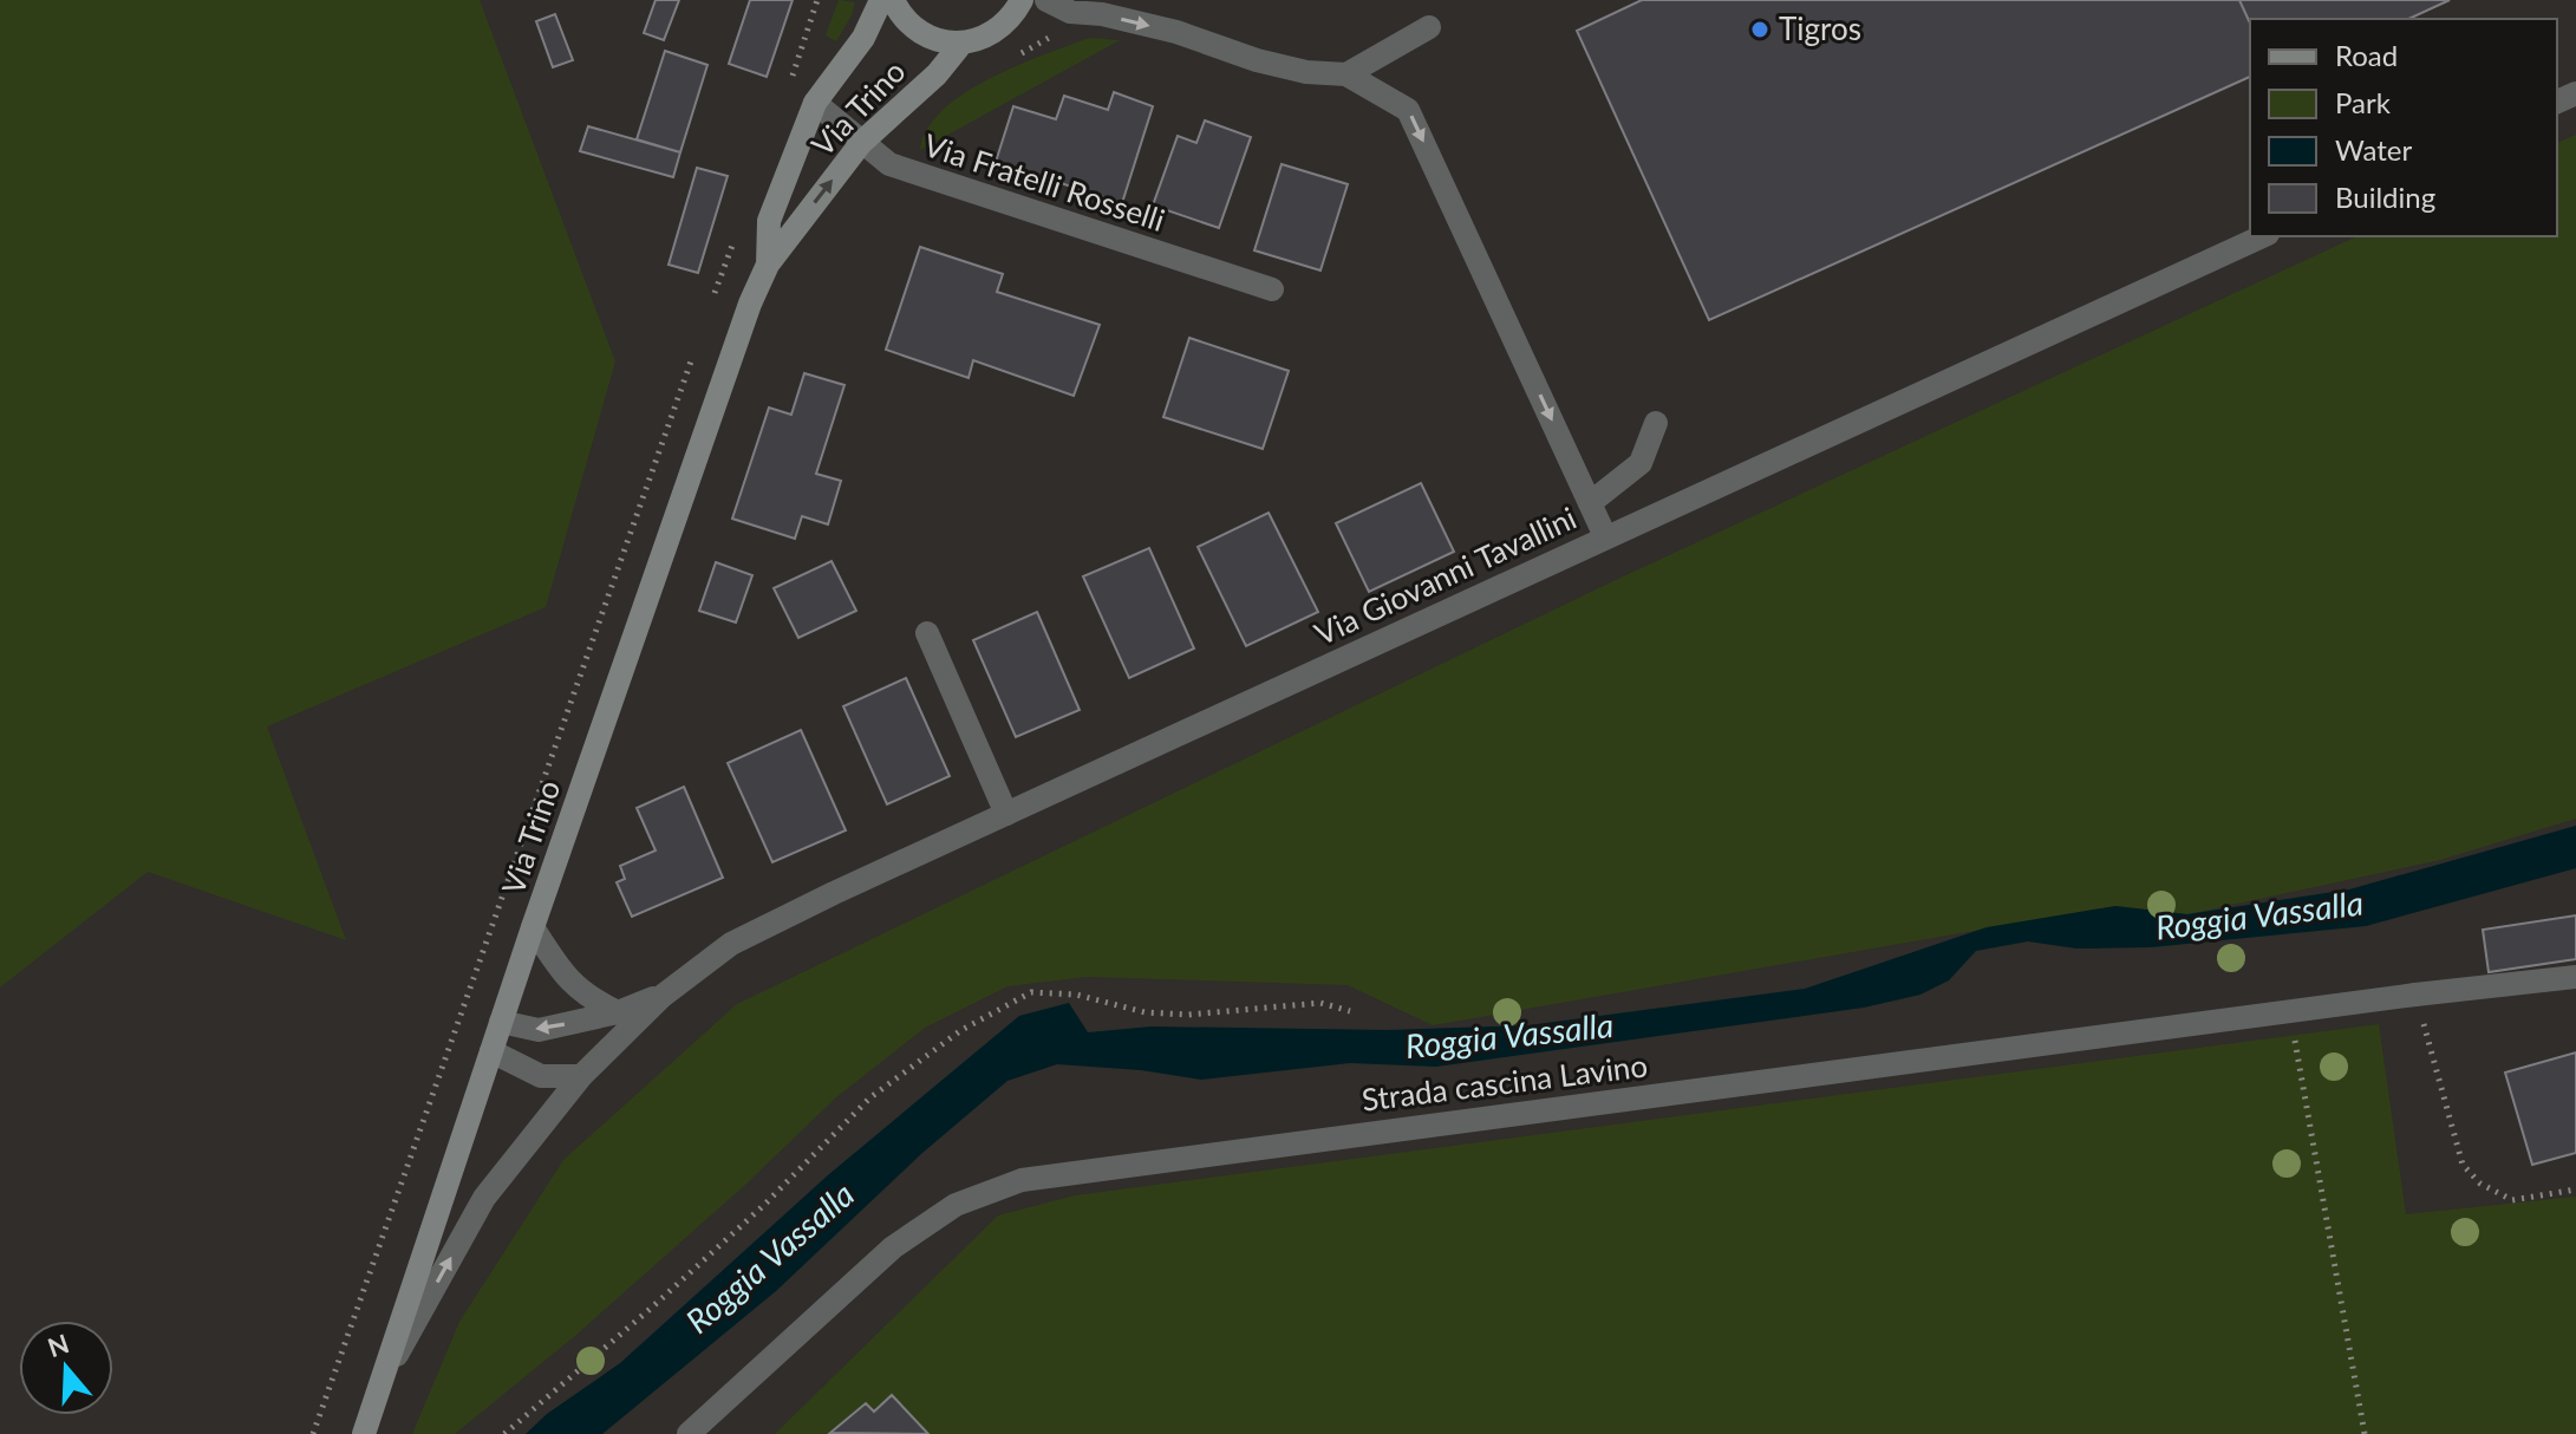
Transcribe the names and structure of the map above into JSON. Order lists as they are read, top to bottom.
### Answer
{
  "streets": {
    "main road": ["Via Trino"],
    "street": ["Via Fratelli Rosselli", "Via Giovanni Tavallini", "Strada cascina Lavino"]
  },
  "crossings": [
    ["Via Trino", "Via Fratelli Rosselli"],
    ["Via Trino", "Via Giovanni Tavallini"]
  ],
  "water": ["Roggia Vassalla"],
  "places": ["Tigros"],
  "legend": [
    "Road",
    "Park",
    "Water",
    "Building"
  ],
  "north": "top"
}
